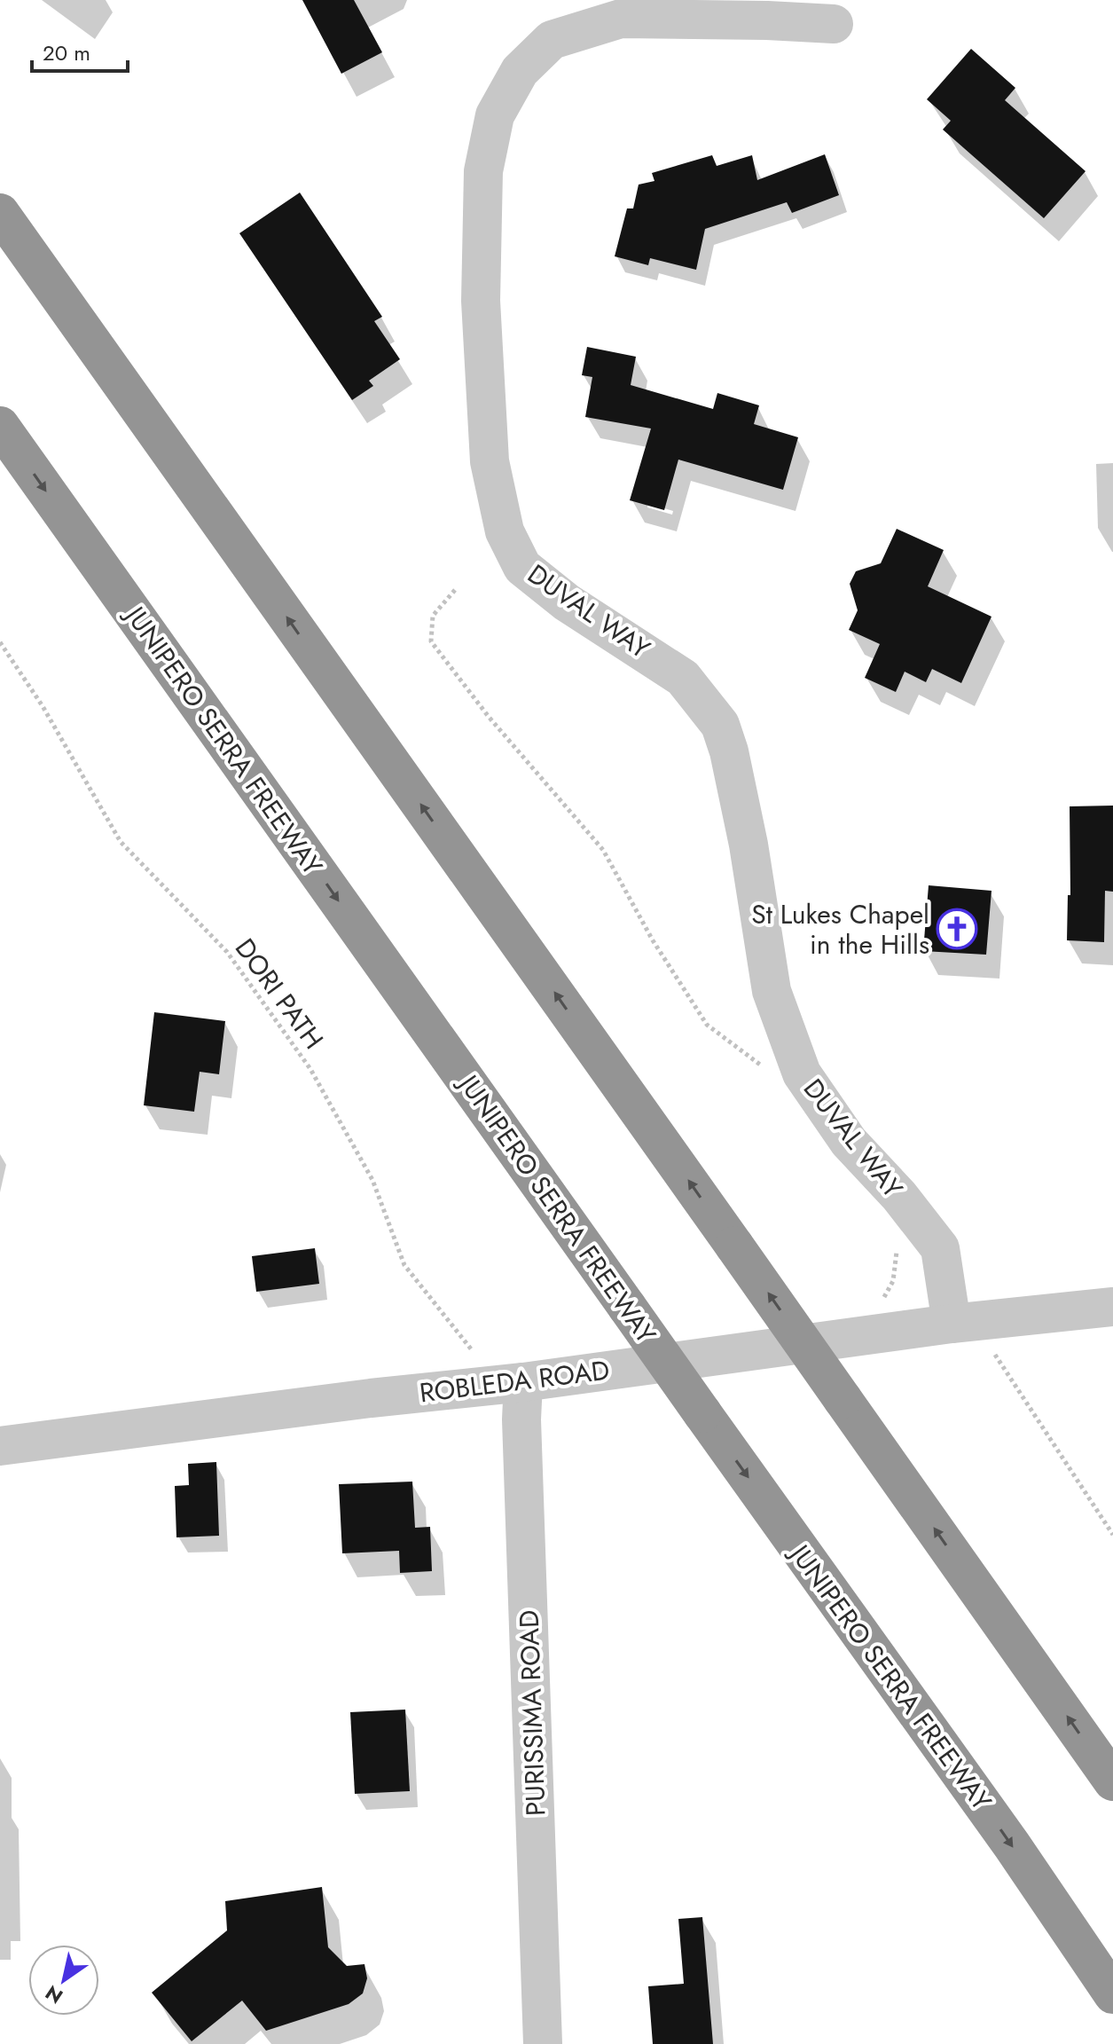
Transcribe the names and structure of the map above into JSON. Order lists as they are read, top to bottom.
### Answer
{
  "streets": {
    "highway": ["JUNIPERO SERRA FREEWAY"],
    "street": ["DUVAL WAY", "ROBLEDA ROAD", "PURISSIMA ROAD"],
    "path": ["DORI PATH"]
  },
  "crossings": [
    ["DUVAL WAY", "ROBLEDA ROAD"],
    ["DORI PATH", "ROBLEDA ROAD"],
    ["DORI PATH", "PURISSIMA ROAD"],
    ["ROBLEDA ROAD", "PURISSIMA ROAD"]
  ],
  "places": {
    "church": ["St Lukes Chapel in the Hills"]
  },
  "scale_bar": "20 m",
  "north": "bottom left"
}
